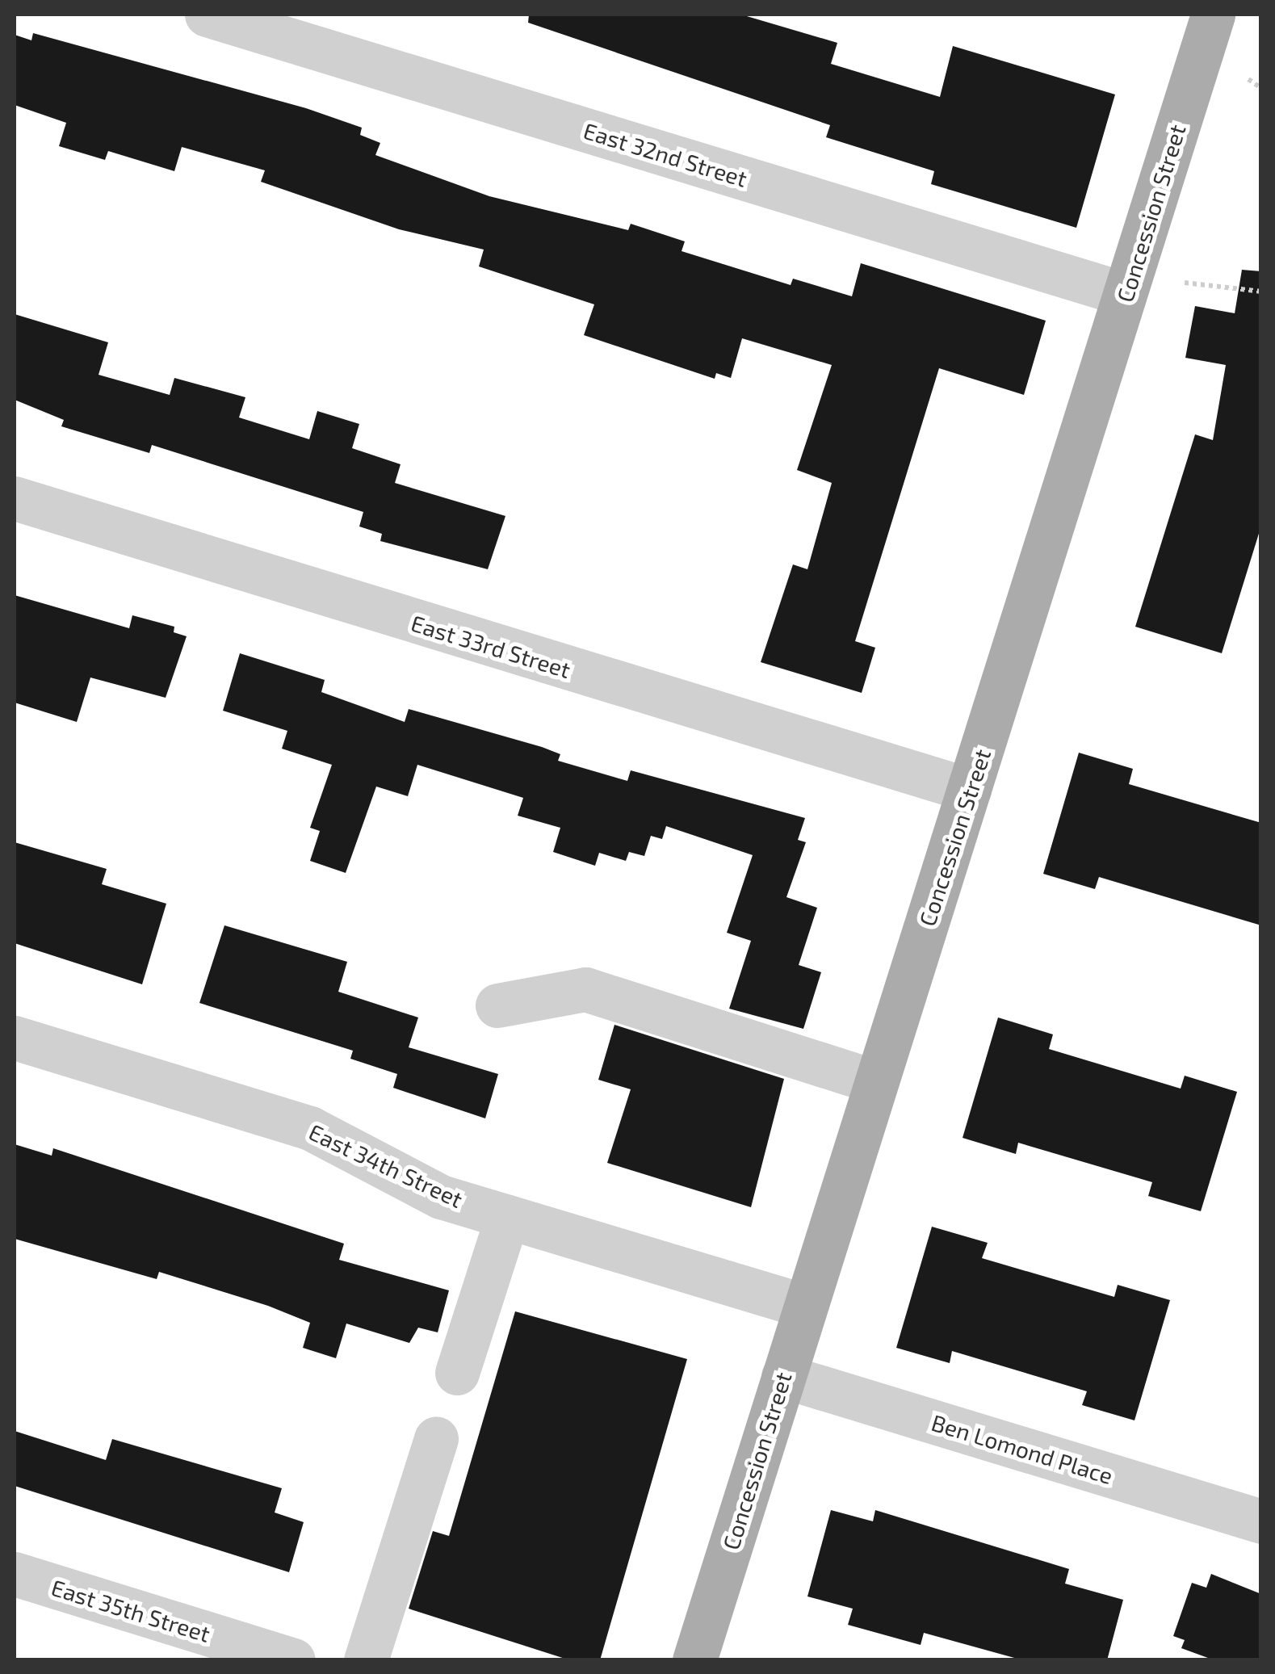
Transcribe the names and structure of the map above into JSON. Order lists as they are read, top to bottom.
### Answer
{
  "streets": {
    "main road": ["Concession Street"],
    "street": [
      "East 32nd Street",
      "East 33rd Street",
      "East 34th Street",
      "Ben Lomond Place",
      "East 35th Street"
    ]
  },
  "crossings": [
    ["East 32nd Street", "Concession Street"],
    ["Concession Street", "East 33rd Street"],
    ["Concession Street", "East 34th Street"],
    ["Concession Street", "Ben Lomond Place"]
  ]
}
